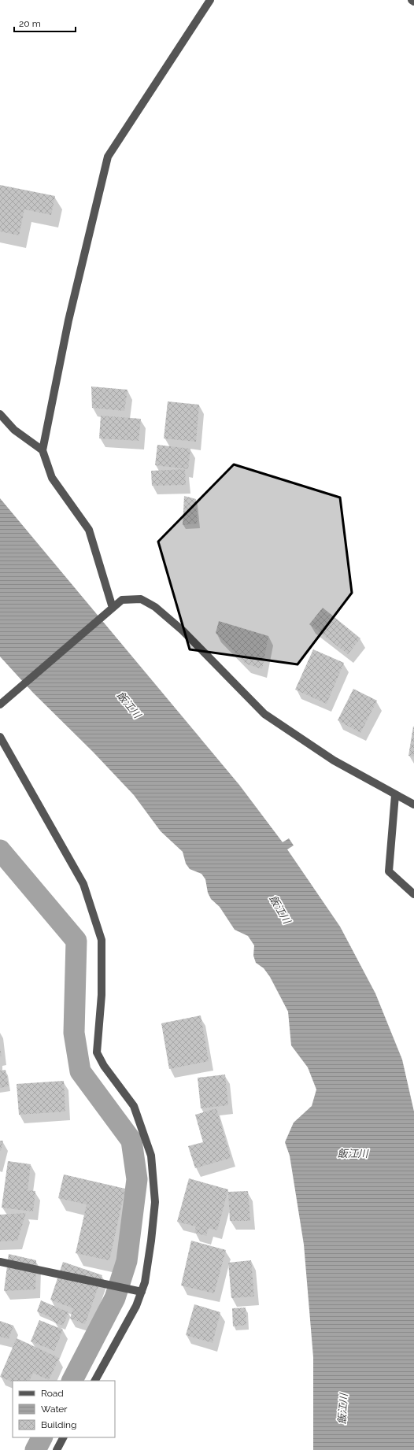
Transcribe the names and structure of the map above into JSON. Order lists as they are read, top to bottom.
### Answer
{
  "water": ["飯江川"],
  "legend": ["Road", "Water", "Building"],
  "scale_bar": "20 m"
}
